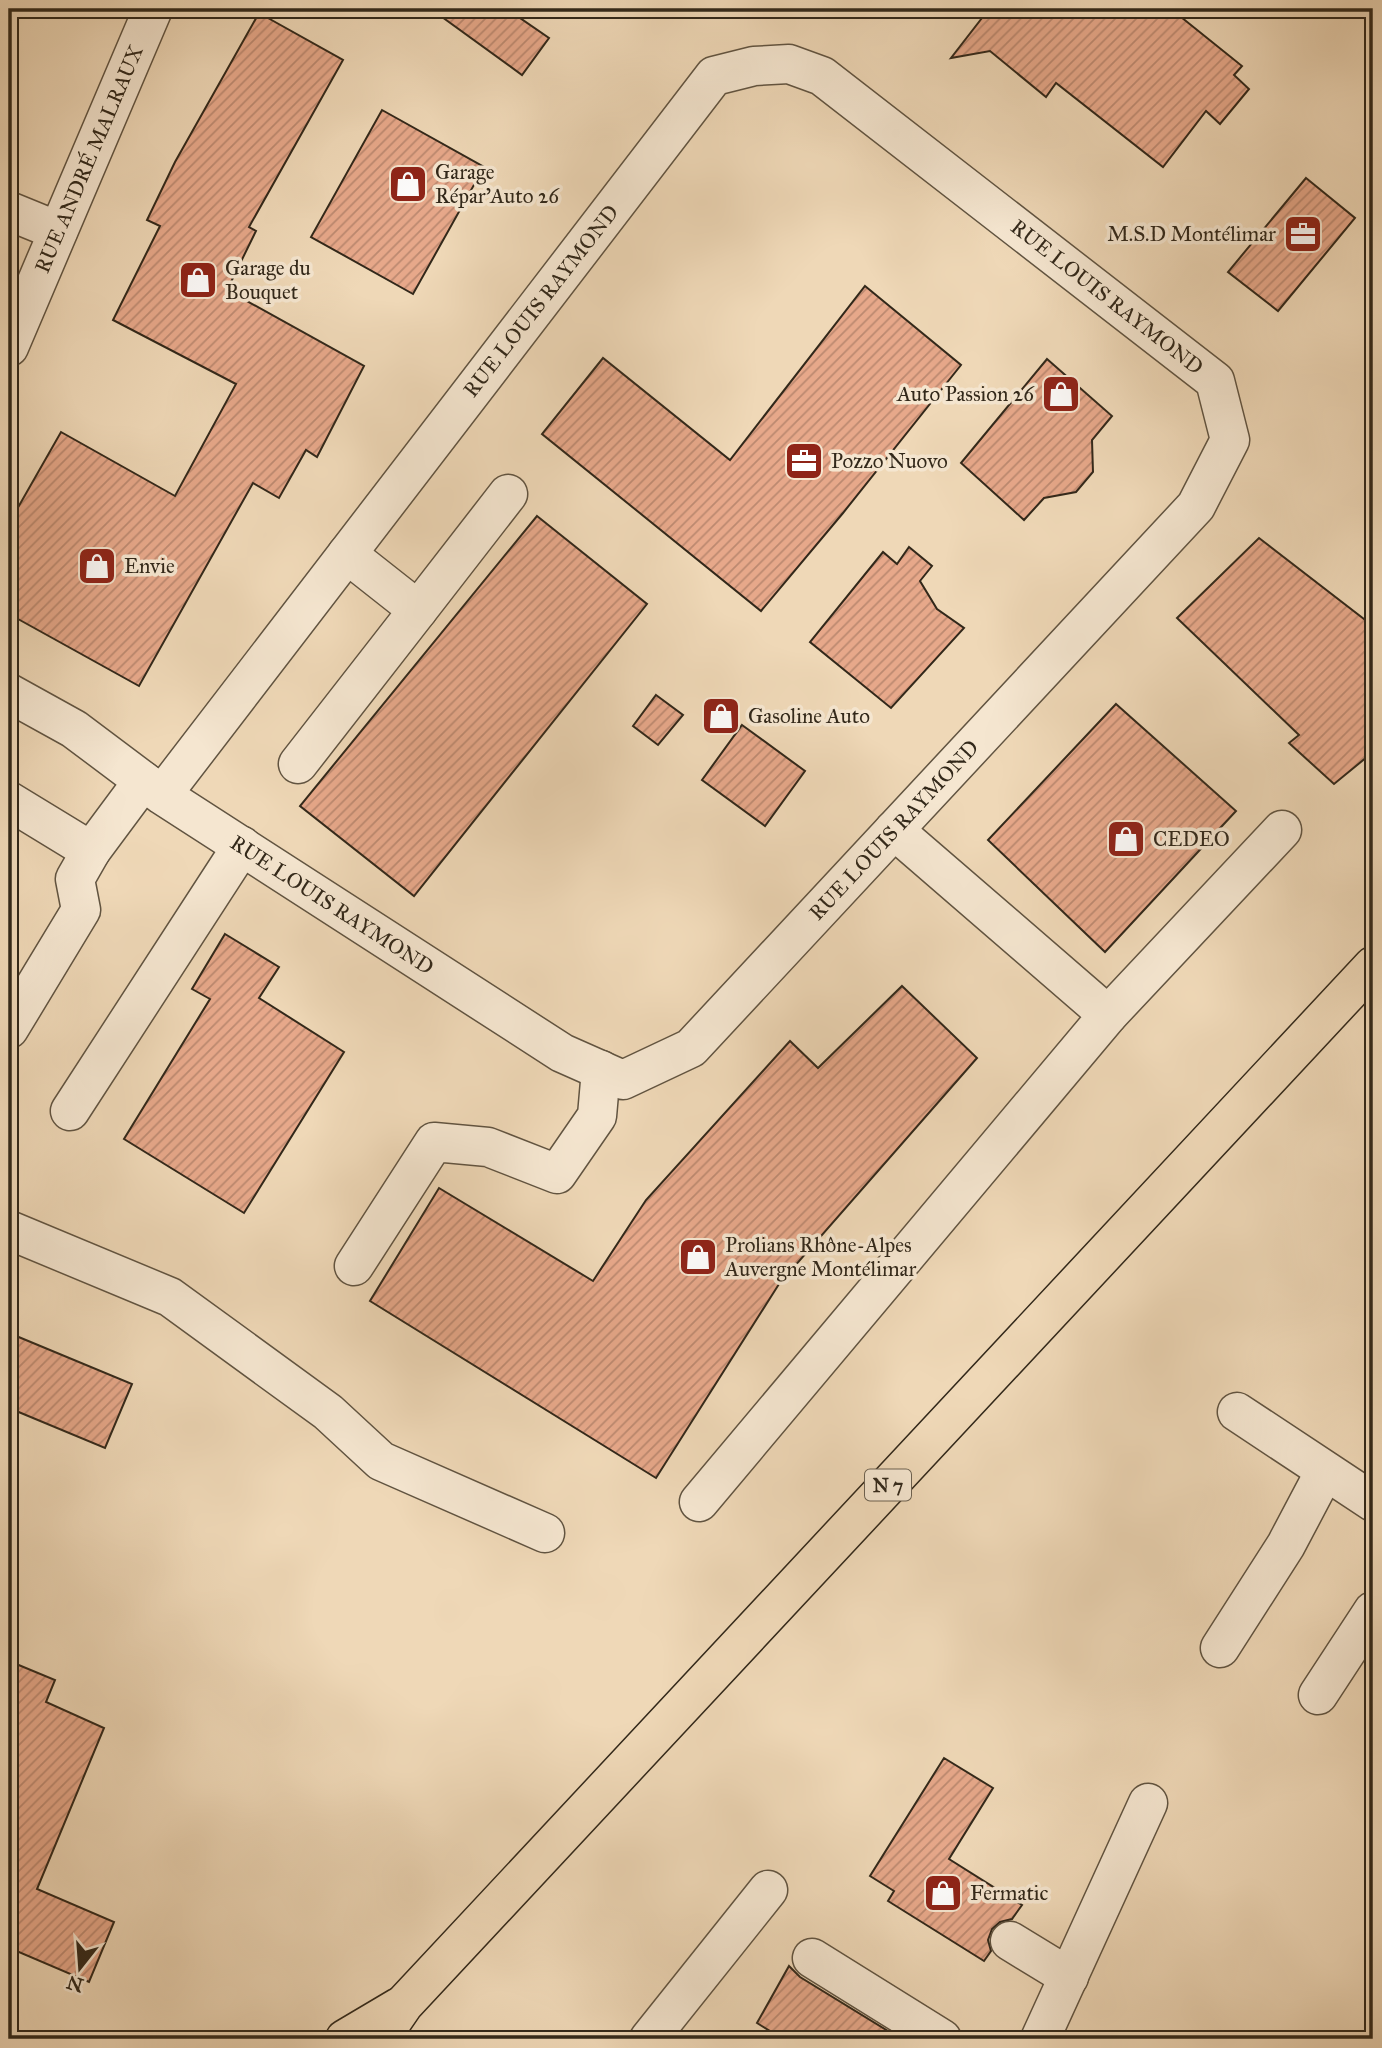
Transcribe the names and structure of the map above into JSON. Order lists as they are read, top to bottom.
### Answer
{
  "streets": {
    "main road": ["N 7"],
    "street": ["RUE ANDRÉ MALRAUX", "RUE LOUIS RAYMOND"]
  },
  "places": {
    "shop": [
      "Garage Répar'Auto 26",
      "Garage du Bouquet",
      "Auto Passion 26",
      "Envie",
      "Gasoline Auto",
      "CEDEO",
      "Prolians Rhône-Alpes Auvergne Montélimar",
      "Fermatic"
    ],
    "office": ["M.S.D Montélimar", "Pozzo Nuovo"]
  },
  "north": "bottom"
}
